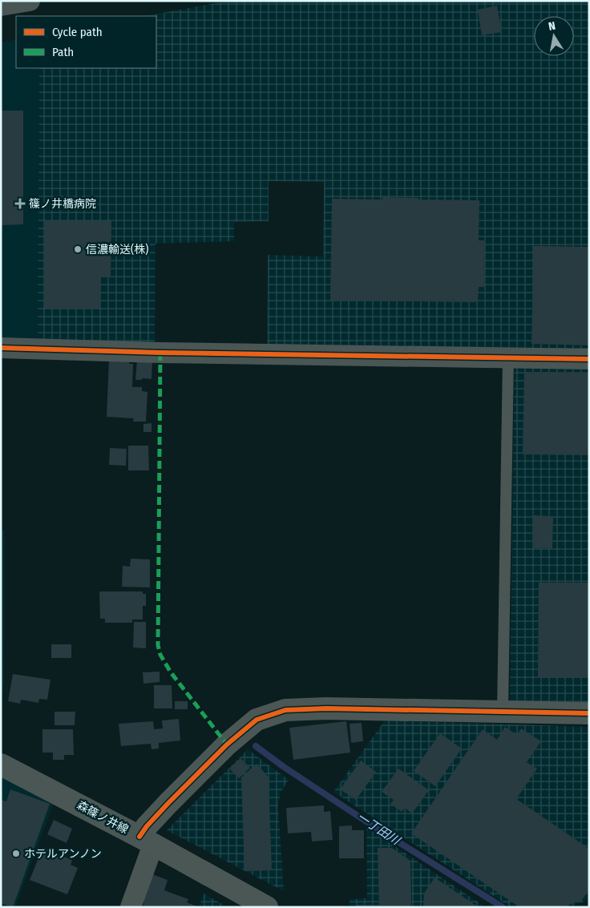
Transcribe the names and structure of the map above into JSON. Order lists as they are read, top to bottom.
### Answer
{
  "streets": {
    "street": ["森篠ノ井線"]
  },
  "water": ["一丁田川"],
  "places": {
    "health": ["篠ノ井橋病院"],
    "other": ["信濃輸送(株)", "ホテルアンノン"]
  },
  "legend": ["Cycle path", "Path"],
  "north": "top"
}
